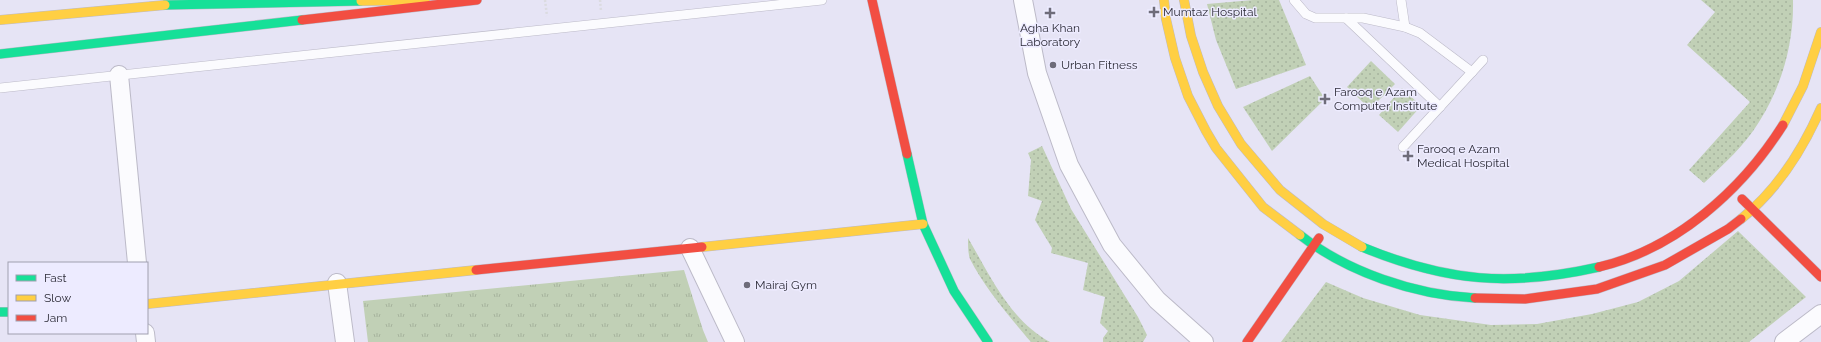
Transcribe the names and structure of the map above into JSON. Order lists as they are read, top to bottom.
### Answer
{
  "places": {
    "health": [
      "Mumtaz Hospital",
      "Agha Khan Laboratory",
      "Farooq e Azam Computer Institute",
      "Farooq e Azam Medical Hospital"
    ],
    "other": ["Urban Fitness", "Mairaj Gym"]
  },
  "legend": ["Fast", "Slow", "Jam"]
}
